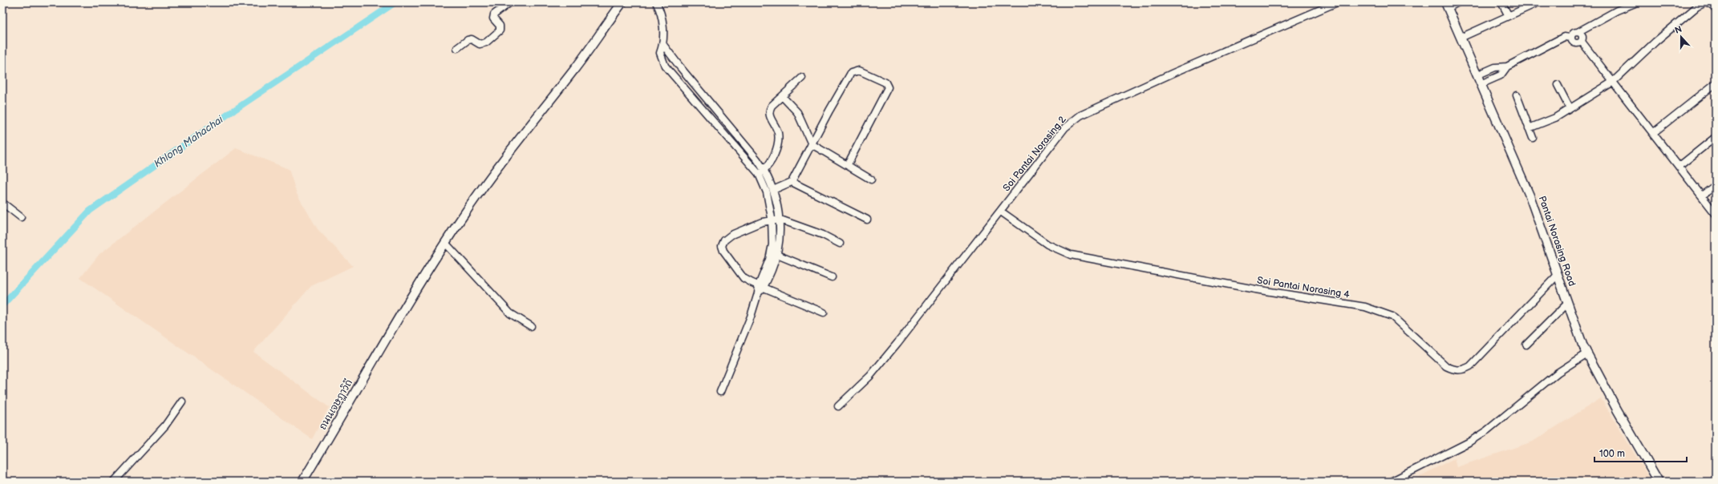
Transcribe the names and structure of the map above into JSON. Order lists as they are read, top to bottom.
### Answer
{
  "streets": {
    "street": [
      "Soi Pantai Norasing 2",
      "Pantai Norasing Road",
      "Soi Pantai Norasing 4",
      "ถนนเจษฎาวิถี"
    ]
  },
  "crossings": [
    ["Soi Pantai Norasing 2", "Soi Pantai Norasing 4"],
    ["Pantai Norasing Road", "Soi Pantai Norasing 4"]
  ],
  "water": ["Khlong Mahachai"],
  "scale_bar": "100 m",
  "north": "top"
}
